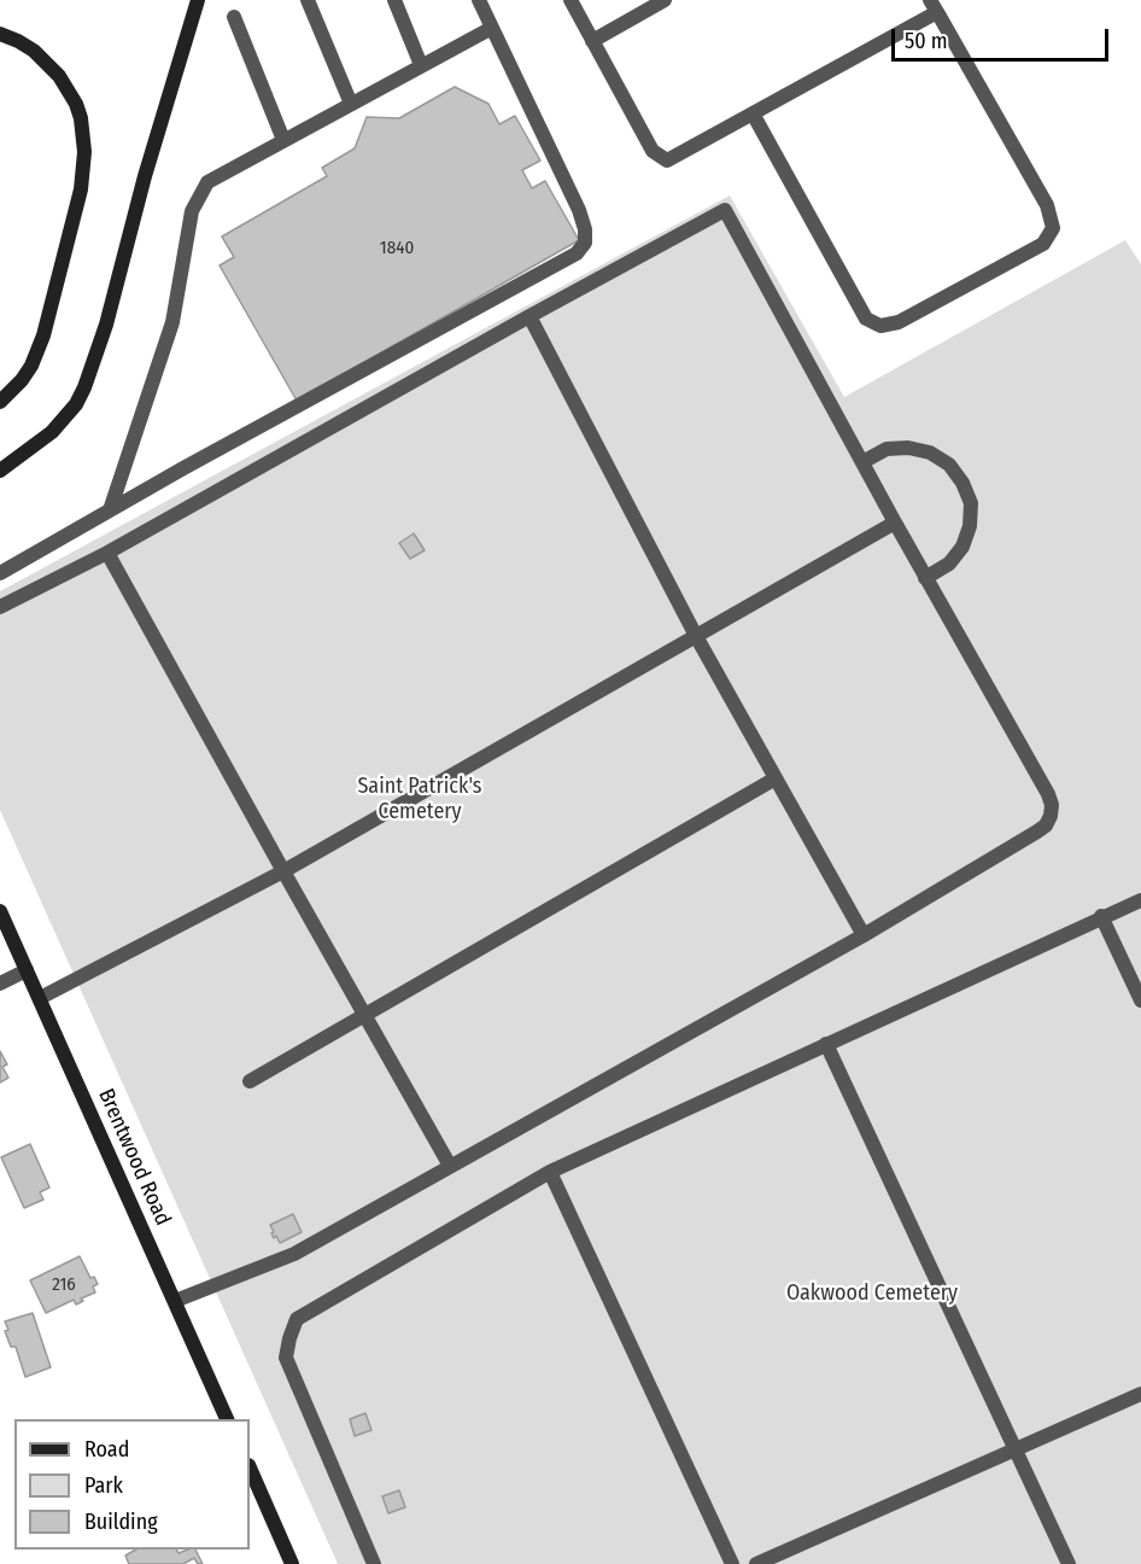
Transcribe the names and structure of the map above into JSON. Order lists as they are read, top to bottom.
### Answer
{
  "streets": {
    "main road": ["Brentwood Road"]
  },
  "parks": ["Saint Patrick's Cemetery", "Oakwood Cemetery"],
  "house_numbers": ["1840", "216"],
  "legend": ["Road", "Park", "Building"],
  "scale_bar": "50 m"
}
